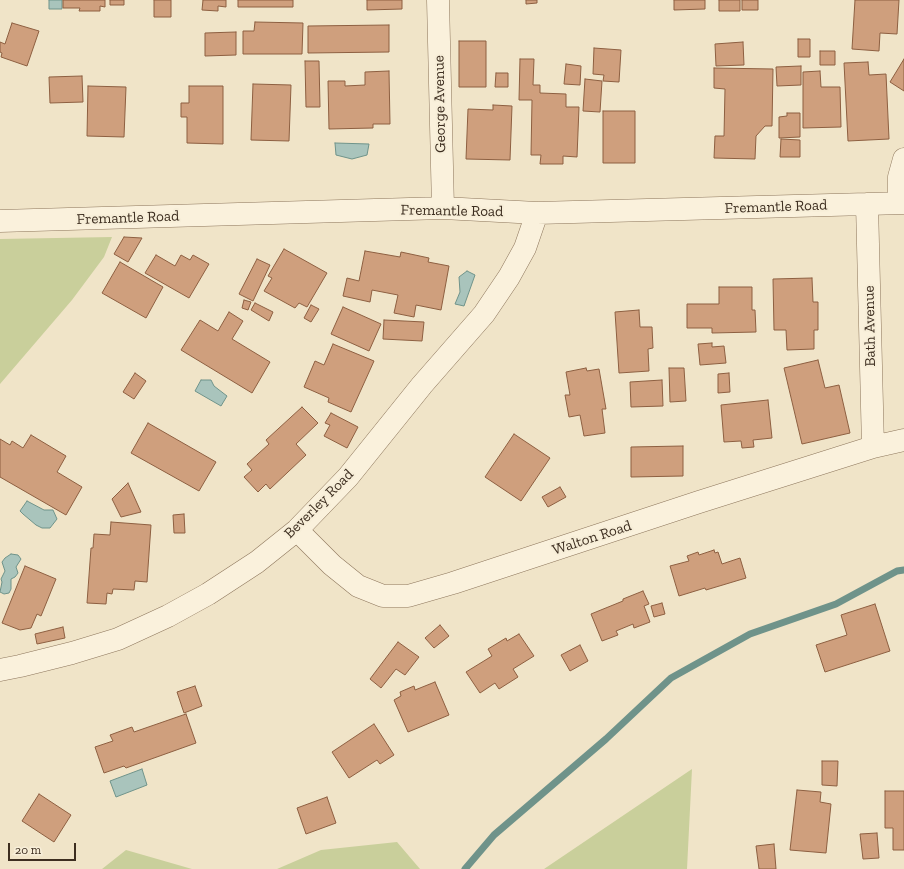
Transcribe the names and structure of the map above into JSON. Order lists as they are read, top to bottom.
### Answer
{
  "streets": {
    "street": [
      "George Avenue",
      "Fremantle Road",
      "Bath Avenue",
      "Beverley Road",
      "Walton Road"
    ]
  },
  "crossings": [
    ["George Avenue", "Fremantle Road"],
    ["Fremantle Road", "Bath Avenue"],
    ["Fremantle Road", "Beverley Road"],
    ["Bath Avenue", "Walton Road"],
    ["Beverley Road", "Walton Road"]
  ],
  "scale_bar": "20 m"
}
